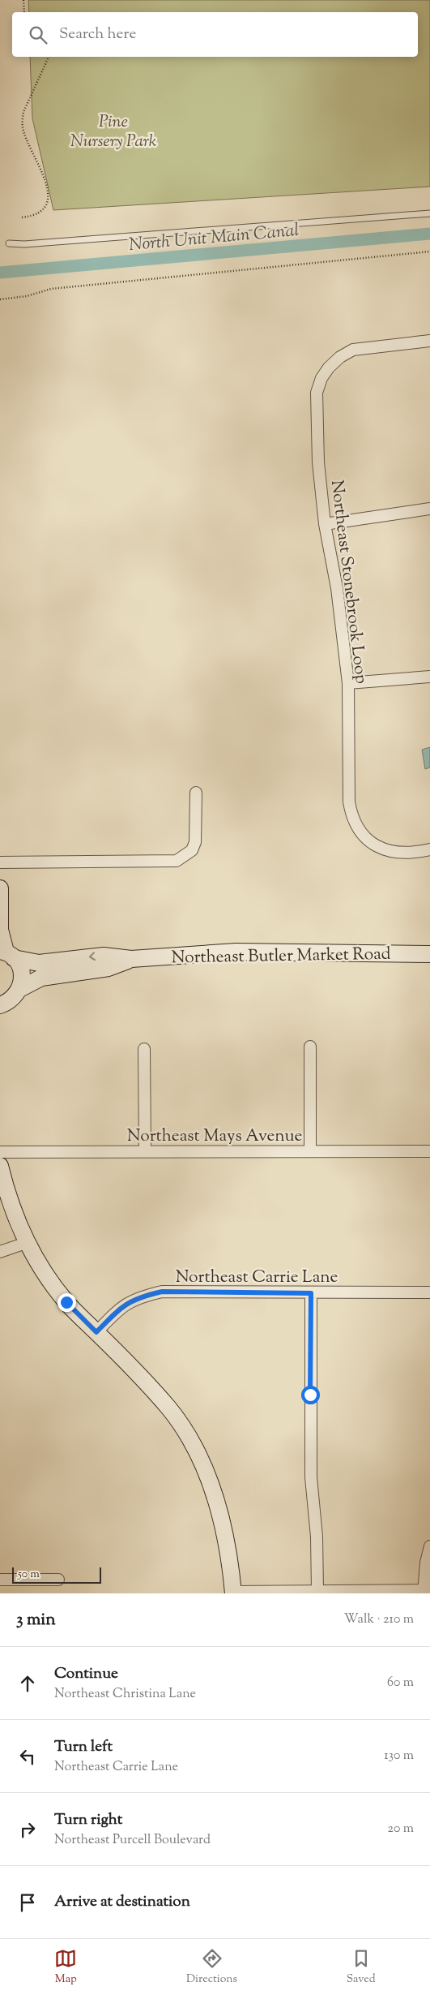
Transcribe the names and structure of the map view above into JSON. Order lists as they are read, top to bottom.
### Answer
{
  "streets": {
    "main road": ["Northeast Butler Market Road"],
    "street": ["Northeast Stonebrook Loop", "Northeast Mays Avenue", "Northeast Carrie Lane"]
  },
  "water": ["North Unit Main Canal"],
  "parks": ["Pine Nursery Park"],
  "scale_bar": "50 m",
  "page": {
    "search": "Search here",
    "scale": "50 m",
    "heading": ["3 min", "Walk · 210 m"],
    "list": [
      ["Continue", "Northeast Christina Lane", "60 m"],
      ["Turn left", "Northeast Carrie Lane", "130 m"],
      ["Turn right", "Northeast Purcell Boulevard", "20 m"],
      "Arrive at destination"
    ],
    "nav": ["Map", "Directions", "Saved"]
  }
}
